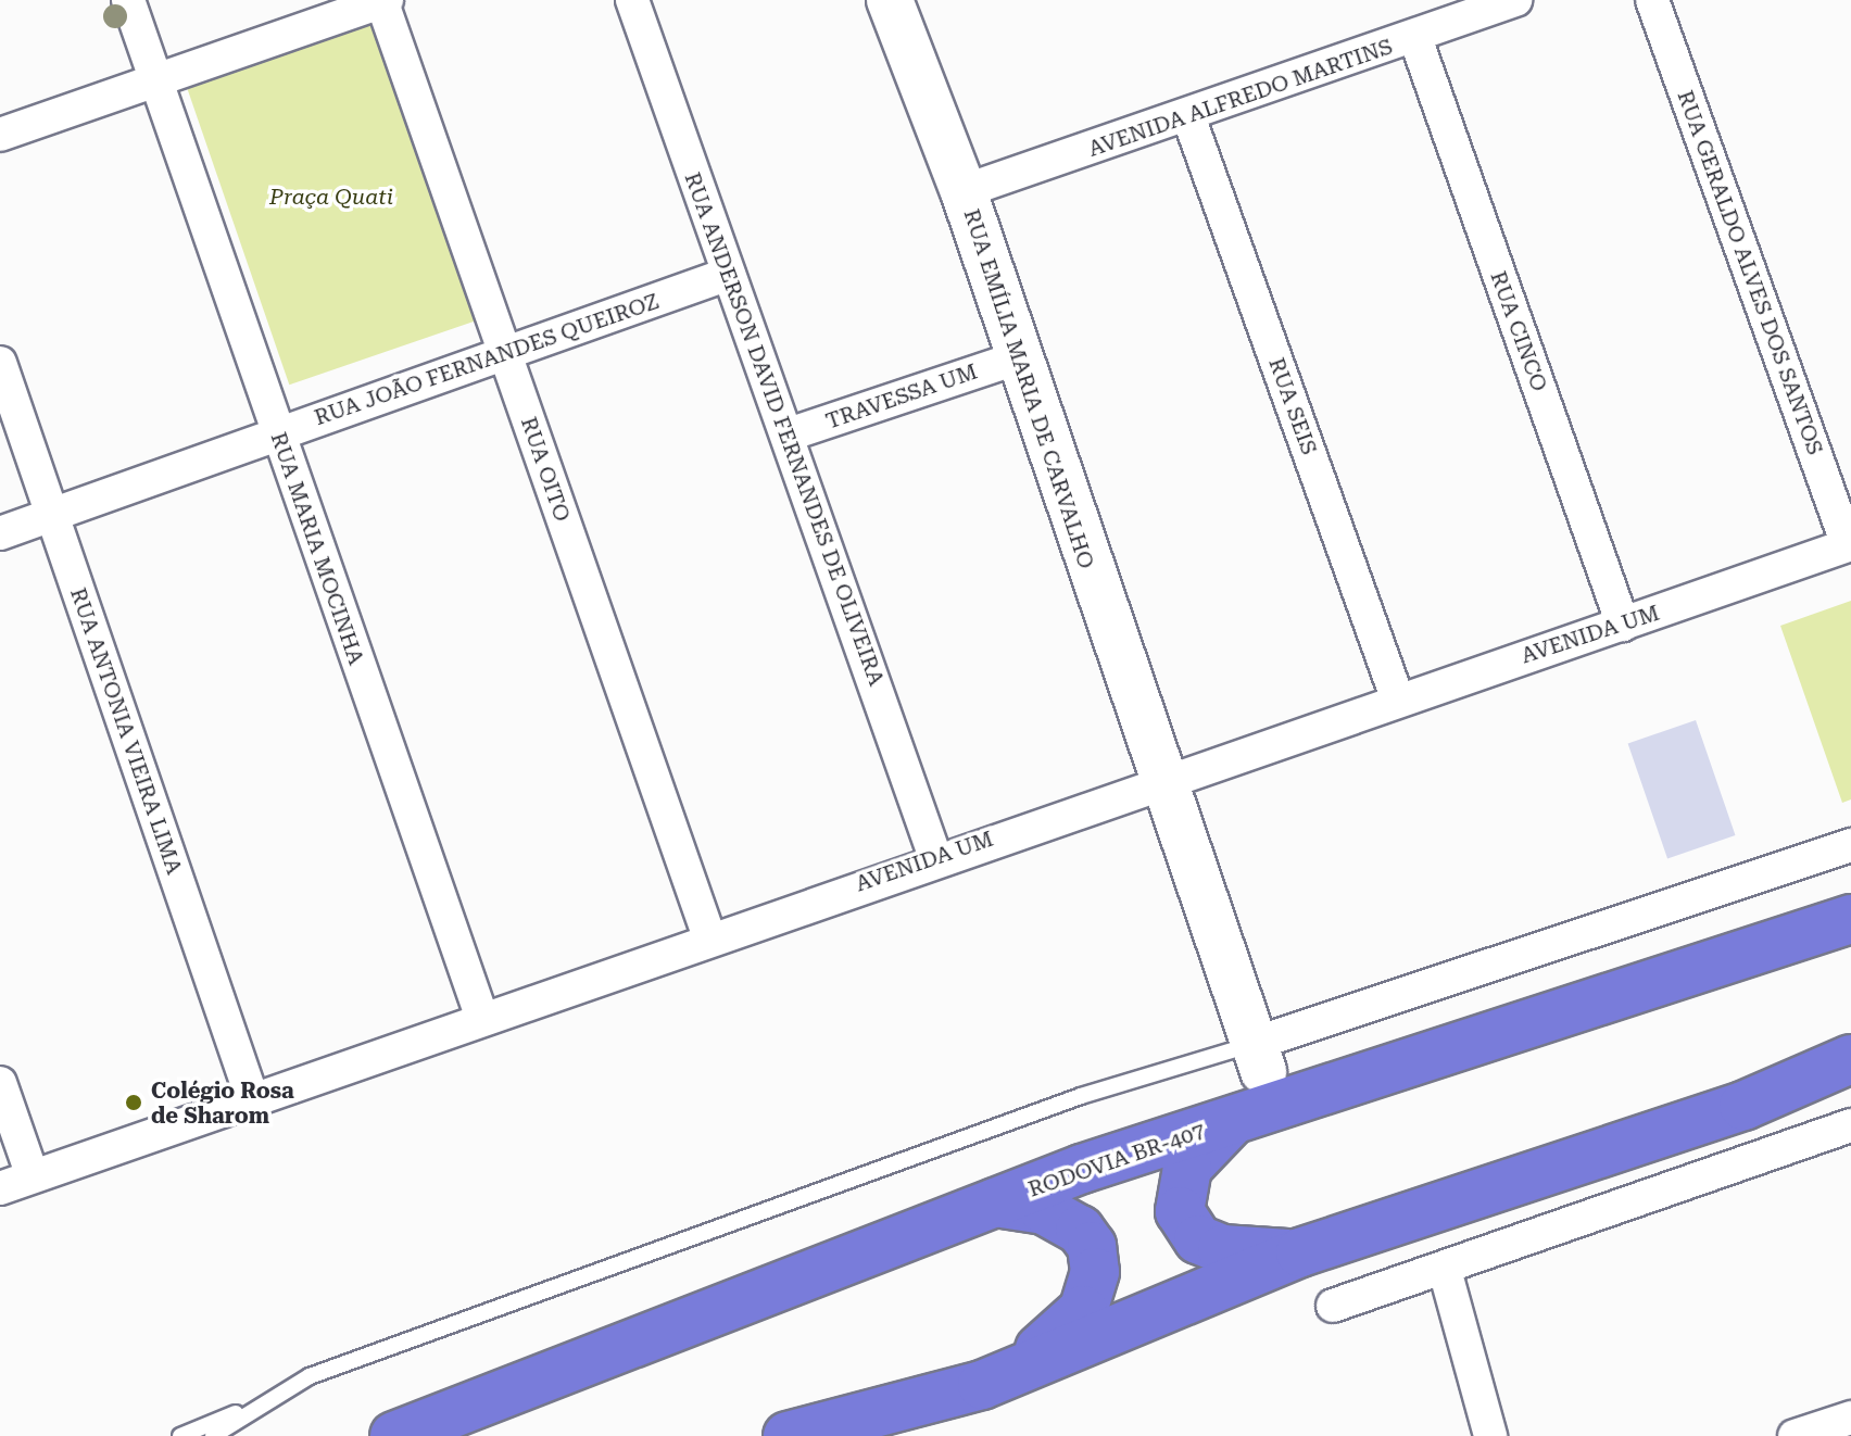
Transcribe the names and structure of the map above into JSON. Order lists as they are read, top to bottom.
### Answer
{
  "streets": {
    "highway": ["RODOVIA BR-407"],
    "street": [
      "AVENIDA ALFREDO MARTINS",
      "RUA GERALDO ALVES DOS SANTOS",
      "RUA CINCO",
      "RUA JOÃO FERNANDES QUEIROZ",
      "RUA EMÍLIA MARIA DE CARVALHO",
      "TRAVESSA UM",
      "RUA SEIS",
      "RUA ANDERSON DAVID FERNANDES DE OLIVEIRA",
      "RUA OITO",
      "RUA MARIA MOCINHA",
      "AVENIDA UM",
      "RUA ANTONIA VIEIRA LIMA"
    ]
  },
  "crossings": [
    ["AVENIDA ALFREDO MARTINS", "RUA CINCO"],
    ["AVENIDA ALFREDO MARTINS", "RUA EMÍLIA MARIA DE CARVALHO"],
    ["AVENIDA ALFREDO MARTINS", "RUA SEIS"],
    ["RUA GERALDO ALVES DOS SANTOS", "AVENIDA UM"],
    ["RUA CINCO", "AVENIDA UM"],
    ["RUA JOÃO FERNANDES QUEIROZ", "RUA ANDERSON DAVID FERNANDES DE OLIVEIRA"],
    ["RUA JOÃO FERNANDES QUEIROZ", "RUA OITO"],
    ["RUA JOÃO FERNANDES QUEIROZ", "RUA MARIA MOCINHA"],
    ["RUA JOÃO FERNANDES QUEIROZ", "RUA ANTONIA VIEIRA LIMA"],
    ["RUA EMÍLIA MARIA DE CARVALHO", "TRAVESSA UM"],
    ["RUA EMÍLIA MARIA DE CARVALHO", "AVENIDA UM"],
    ["TRAVESSA UM", "RUA ANDERSON DAVID FERNANDES DE OLIVEIRA"],
    ["RUA SEIS", "AVENIDA UM"],
    ["RUA ANDERSON DAVID FERNANDES DE OLIVEIRA", "AVENIDA UM"],
    ["RUA OITO", "AVENIDA UM"],
    ["RUA MARIA MOCINHA", "AVENIDA UM"],
    ["AVENIDA UM", "RUA ANTONIA VIEIRA LIMA"]
  ],
  "parks": ["Praça Quati"],
  "places": ["Colégio Rosa de Sharom"]
}
